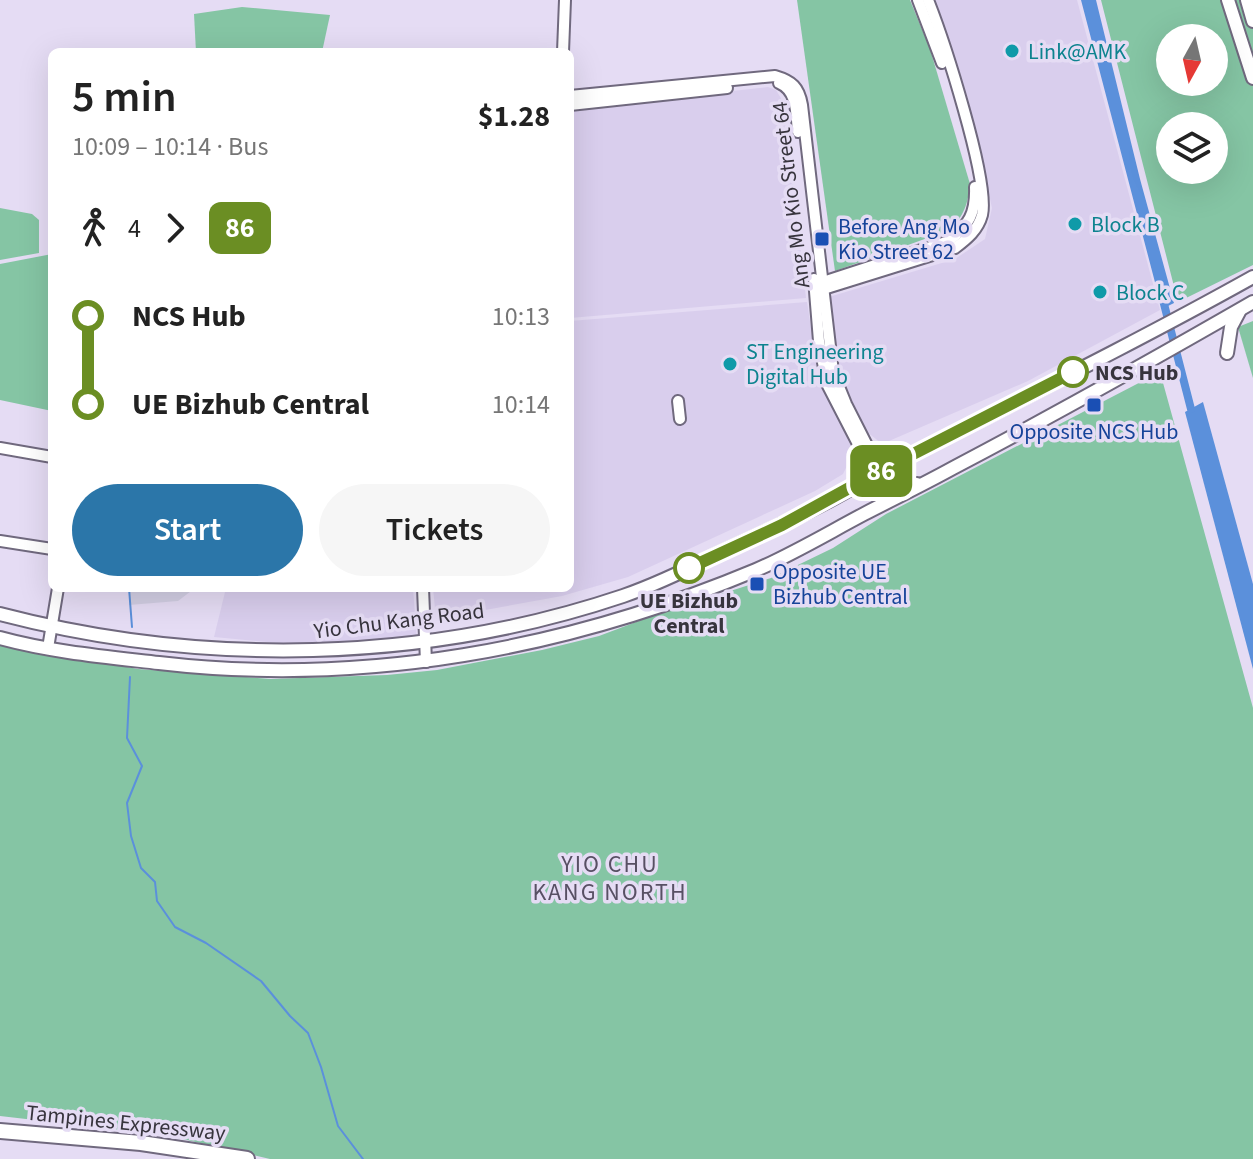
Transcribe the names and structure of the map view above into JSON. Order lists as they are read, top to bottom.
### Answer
{
  "streets": {
    "highway": ["Tampines Expressway"],
    "main road": ["Yio Chu Kang Road"],
    "street": ["Ang Mo Kio Street 64"]
  },
  "crossings": [
    ["Ang Mo Kio Street 64", "Yio Chu Kang Road"]
  ],
  "districts": ["YIO CHU KANG NORTH"],
  "places": {
    "other": [
      "Link@AMK",
      "Block B",
      "Block C",
      "ST Engineering Digital Hub",
      "NCS Hub",
      "UE Bizhub Central"
    ],
    "transit": ["Before Ang Mo Kio Street 62", "Opposite NCS Hub", "Opposite UE Bizhub Central"]
  },
  "lines": ["bus line 86"],
  "north": "bottom",
  "page": {
    "on_map": "86",
    "heading": ["5 min", "10:09 – 10:14 · Bus", "$1.28"],
    "legs": ["4", "86"],
    "list": [
      {
        "name": "NCS Hub",
        "value": "10:13"
      },
      {
        "name": "UE Bizhub Central",
        "value": "10:14"
      }
    ],
    "buttons": ["Start", "Tickets"]
  }
}
